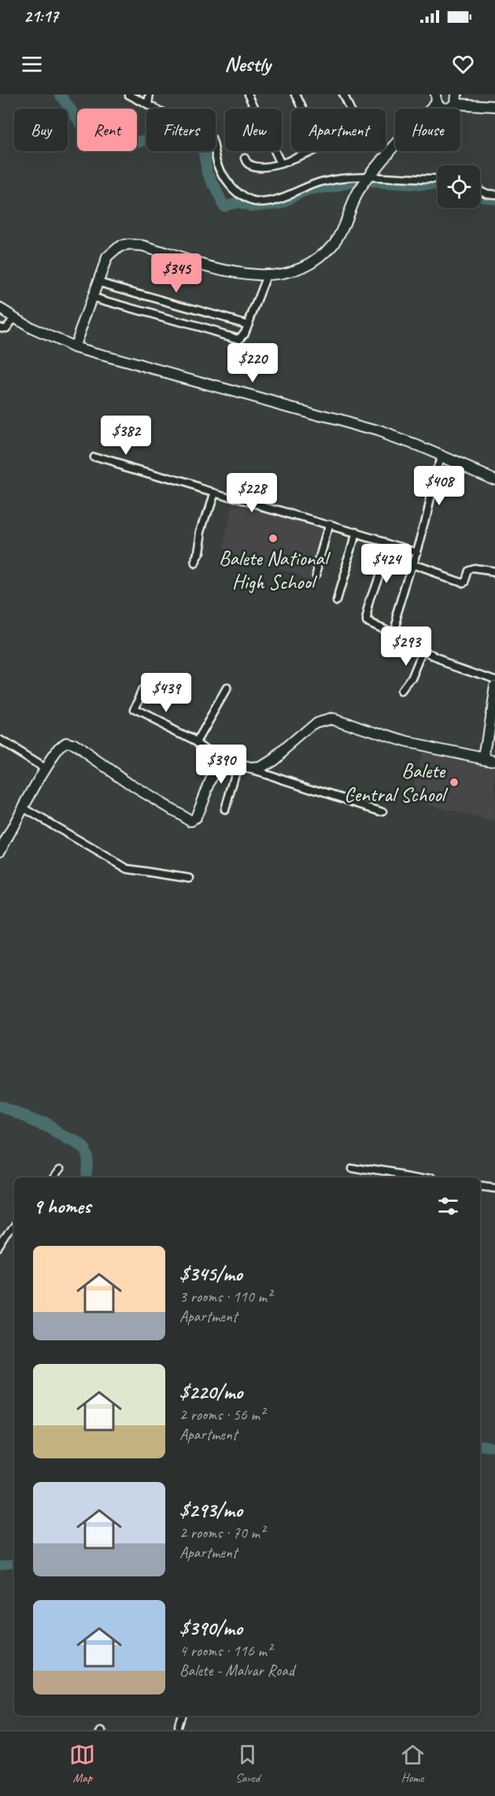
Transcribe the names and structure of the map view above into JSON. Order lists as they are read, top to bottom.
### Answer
{
  "places": ["Balete National High School", "Balete Central School"],
  "page": {
    "status": "21:17",
    "header": "Nestly",
    "chip": [
      "Buy",
      "Rent",
      "Filters",
      "New",
      "Apartment",
      "House"
    ],
    "price": [
      "$345",
      "$220",
      "$382",
      "$408",
      "$228",
      "$424",
      "$293",
      "$439",
      "$390"
    ],
    "heading": "9 homes",
    "list": [
      {
        "name": "$345/mo",
        "note": "3 rooms · 110 m² · Apartment"
      },
      {
        "name": "$220/mo",
        "note": "2 rooms · 56 m² · Apartment"
      },
      {
        "name": "$293/mo",
        "note": "2 rooms · 70 m² · Apartment"
      },
      {
        "name": "$390/mo",
        "note": "4 rooms · 116 m² · Balete - Malvar Road"
      }
    ],
    "tabs": ["Map", "Saved", "Home"]
  }
}
